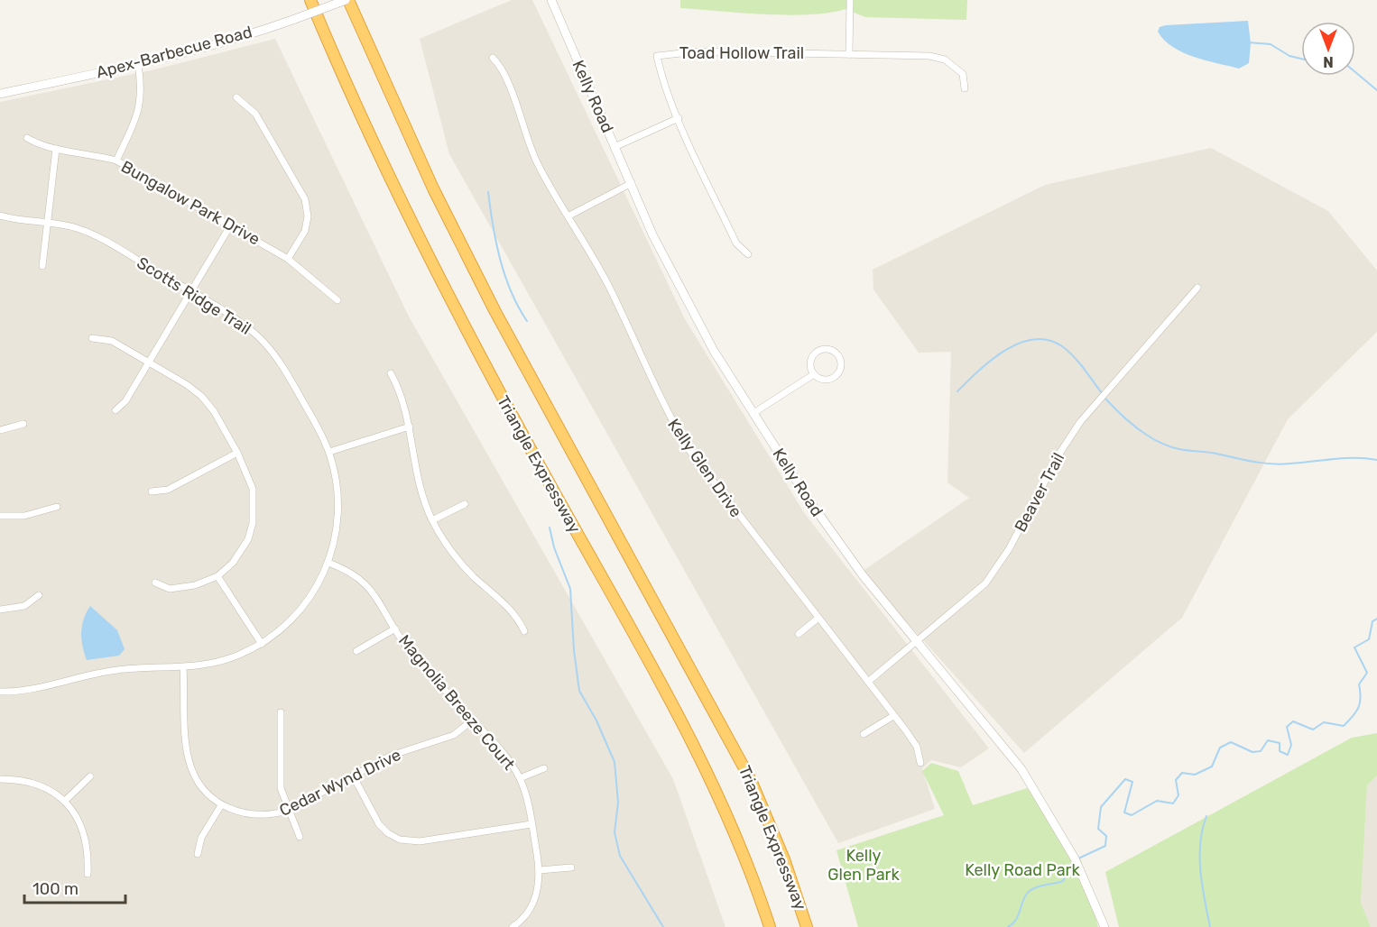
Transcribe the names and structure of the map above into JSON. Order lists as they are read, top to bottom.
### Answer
{
  "streets": {
    "highway": ["Triangle Expressway"],
    "street": [
      "Apex-Barbecue Road",
      "Toad Hollow Trail",
      "Kelly Road",
      "Bungalow Park Drive",
      "Scotts Ridge Trail",
      "Kelly Glen Drive",
      "Beaver Trail",
      "Magnolia Breeze Court",
      "Cedar Wynd Drive"
    ]
  },
  "crossings": [
    ["Apex-Barbecue Road", "Triangle Expressway"],
    ["Kelly Road", "Beaver Trail"],
    ["Scotts Ridge Trail", "Magnolia Breeze Court"],
    ["Scotts Ridge Trail", "Cedar Wynd Drive"],
    ["Kelly Glen Drive", "Beaver Trail"],
    ["Magnolia Breeze Court", "Cedar Wynd Drive"]
  ],
  "parks": ["Kelly Glen Park", "Kelly Road Park"],
  "scale_bar": "100 m",
  "north": "bottom"
}
